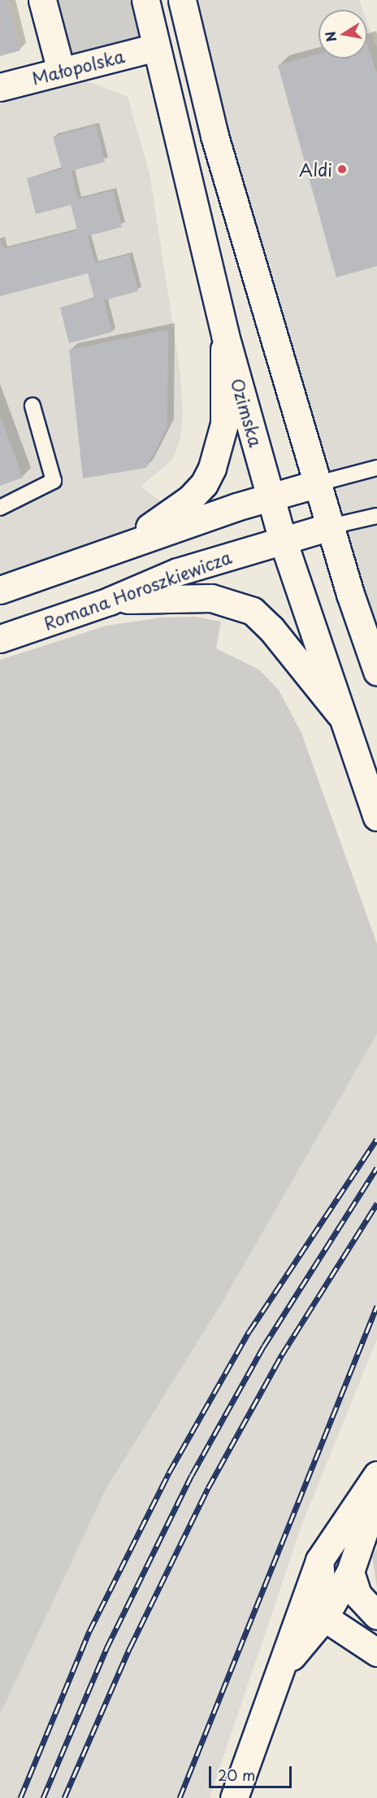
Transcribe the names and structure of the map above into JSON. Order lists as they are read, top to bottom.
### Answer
{
  "streets": {
    "street": ["Małopolska", "Ozimska", "Romana Horoszkiewicza"]
  },
  "crossings": [
    ["Małopolska", "Ozimska"],
    ["Ozimska", "Romana Horoszkiewicza"]
  ],
  "places": ["Aldi"],
  "scale_bar": "20 m",
  "north": "left"
}
